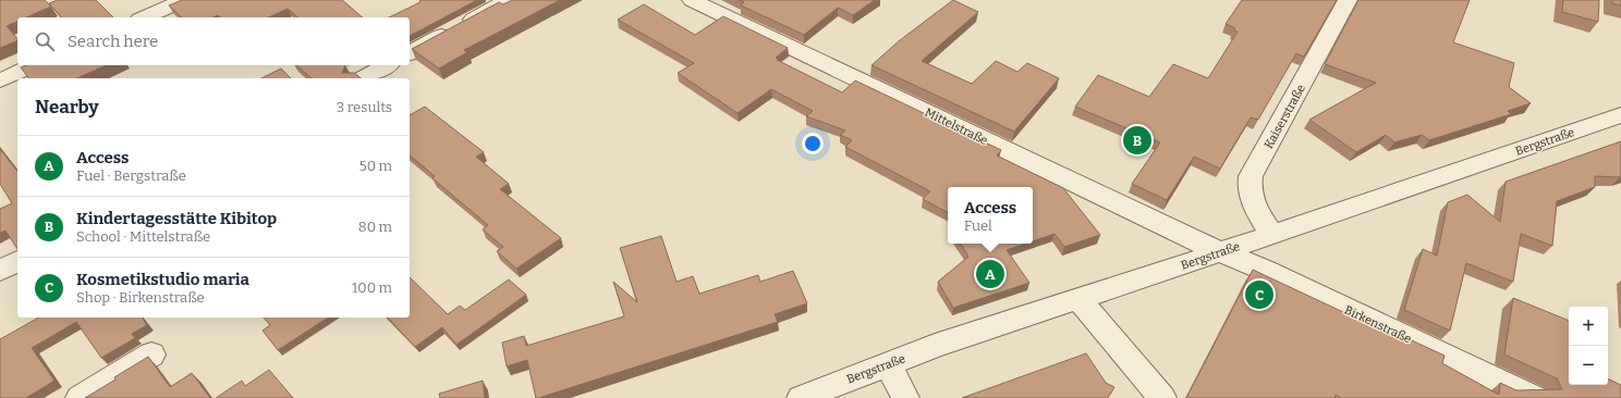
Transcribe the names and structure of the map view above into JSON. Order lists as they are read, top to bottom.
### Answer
{
  "streets": {
    "street": [
      "Kaiserstraße",
      "Mittelstraße",
      "Bergstraße",
      "Birkenstraße"
    ]
  },
  "crossings": [
    ["Kaiserstraße", "Bergstraße"],
    ["Mittelstraße", "Bergstraße"],
    ["Mittelstraße", "Birkenstraße"],
    ["Bergstraße", "Birkenstraße"]
  ],
  "page": {
    "search": "Search here",
    "heading": ["Nearby", "3 results"],
    "pins": ["B", "A", "C"],
    "list": [
      {
        "mark": "A",
        "name": "Access",
        "note": "Fuel · Bergstraße",
        "value": "50 m"
      },
      {
        "mark": "B",
        "name": "Kindertagesstätte Kibitop",
        "note": "School · Mittelstraße",
        "value": "80 m"
      },
      {
        "mark": "C",
        "name": "Kosmetikstudio maria",
        "note": "Shop · Birkenstraße",
        "value": "100 m"
      }
    ],
    "popup": ["Access", "Fuel"],
    "map_buttons": ["+", "−"]
  }
}
